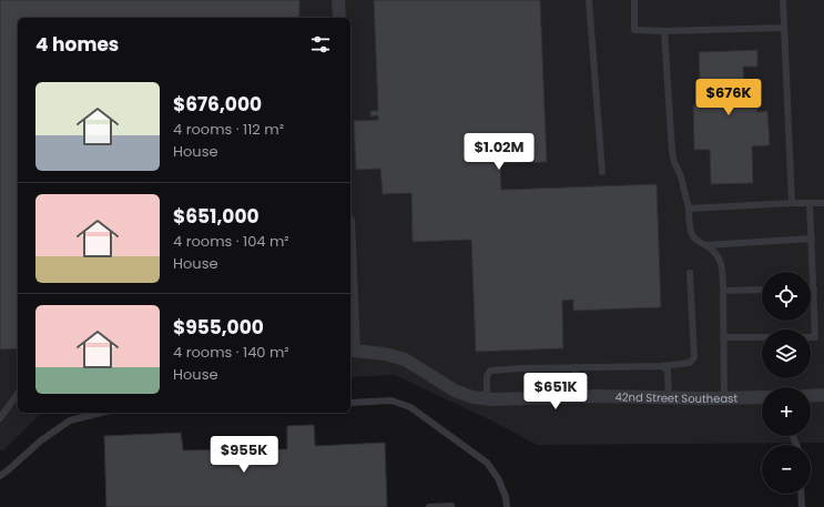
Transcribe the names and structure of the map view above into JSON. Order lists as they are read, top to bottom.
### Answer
{
  "streets": {
    "street": ["42nd Street Southeast"]
  },
  "page": {
    "heading": "4 homes",
    "list": [
      {
        "name": "$676,000",
        "note": "4 rooms · 112 m² · House"
      },
      {
        "name": "$651,000",
        "note": "4 rooms · 104 m² · House"
      },
      {
        "name": "$955,000",
        "note": "4 rooms · 140 m² · House"
      }
    ],
    "price": [
      "$676K",
      "$1.02M",
      "$651K",
      "$955K"
    ],
    "map_buttons": ["+", "−"]
  }
}
